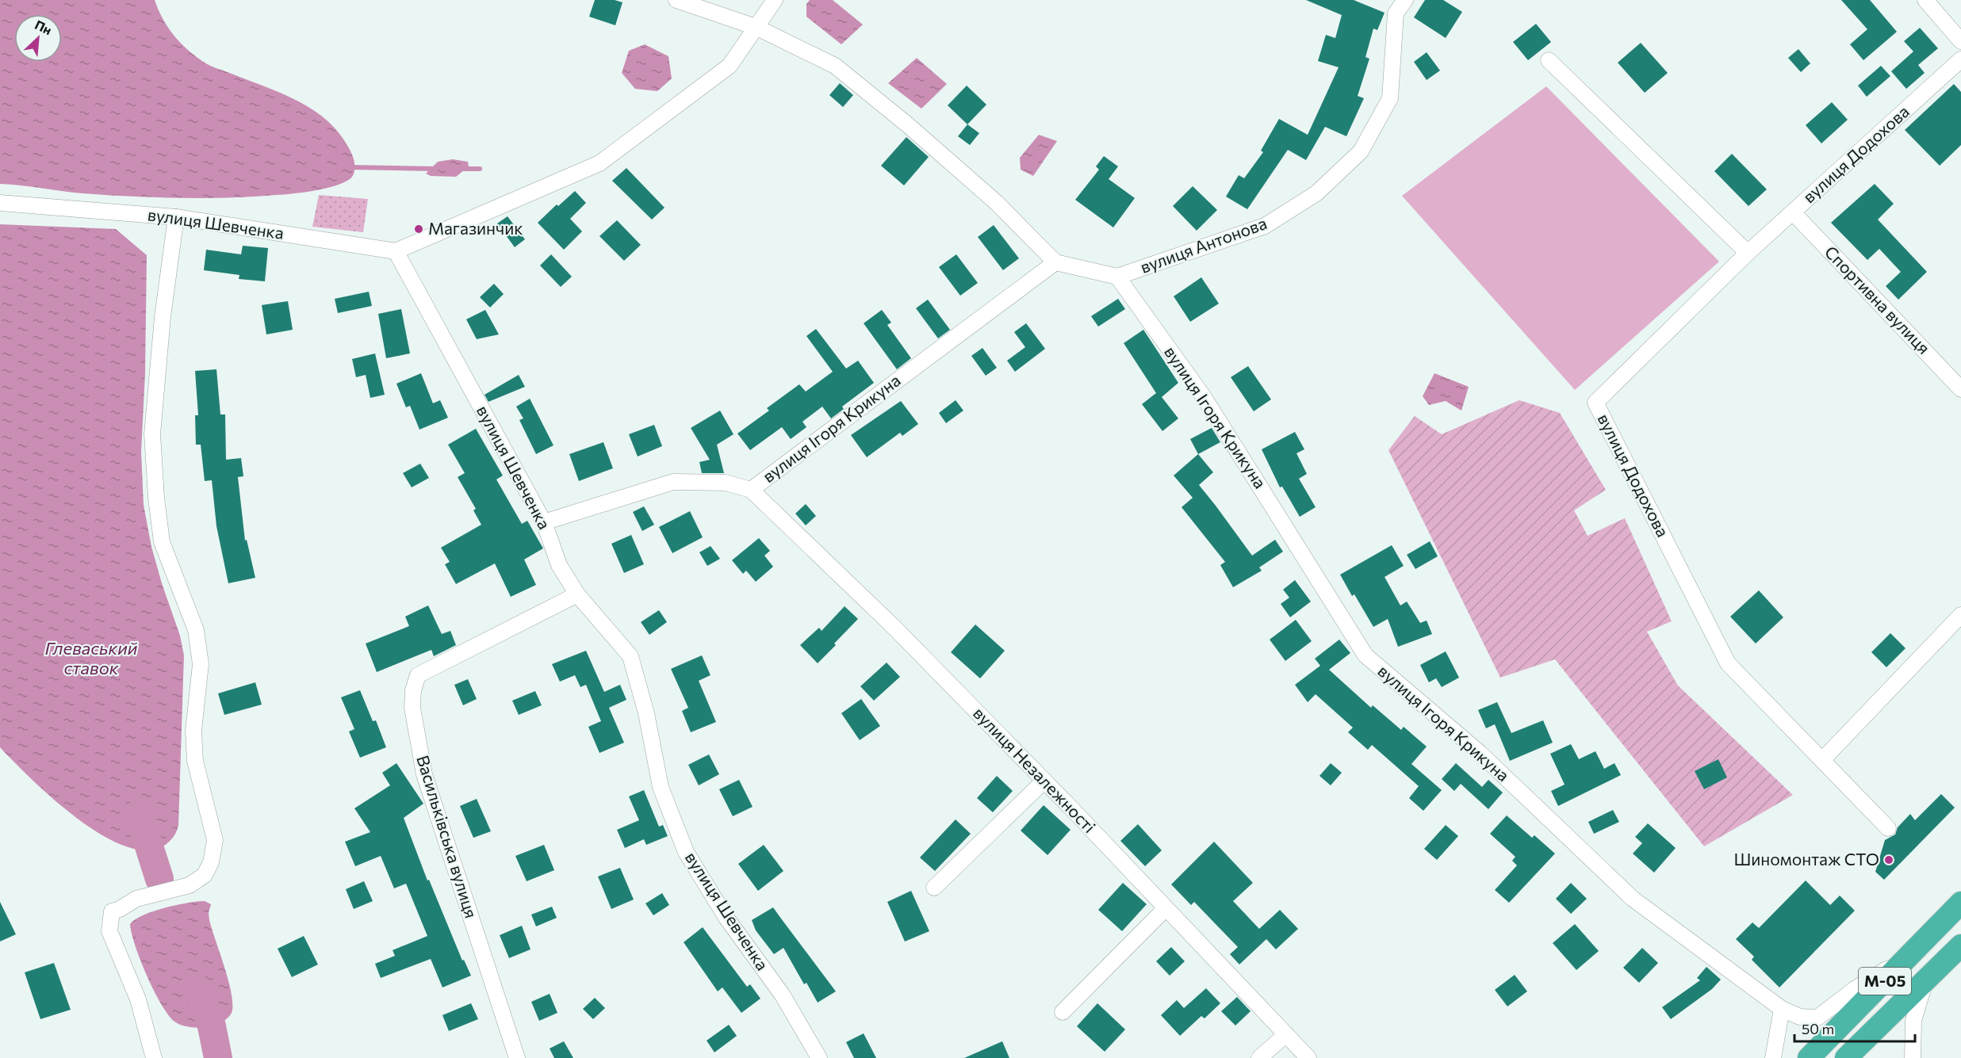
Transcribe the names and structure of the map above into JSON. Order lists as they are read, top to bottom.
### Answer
{
  "streets": {
    "highway": ["М-05"],
    "street": [
      "вулиця Додохова",
      "вулиця Шевченка",
      "вулиця Антонова",
      "Спортивна вулиця",
      "вулиця Ігоря Крикуна",
      "вулиця Незалежності",
      "Васильківська вулиця"
    ]
  },
  "crossings": [
    ["вулиця Додохова", "Спортивна вулиця"],
    ["вулиця Шевченка", "вулиця Ігоря Крикуна"],
    ["вулиця Шевченка", "Васильківська вулиця"],
    ["вулиця Антонова", "вулиця Ігоря Крикуна"],
    ["вулиця Ігоря Крикуна", "вулиця Незалежності"],
    ["вулиця Ігоря Крикуна", "М-05"]
  ],
  "water": ["Глеваський ставок"],
  "places": ["Магазинчик", "Шиномонтаж СТО"],
  "scale_bar": "50 m",
  "north": "top right"
}
